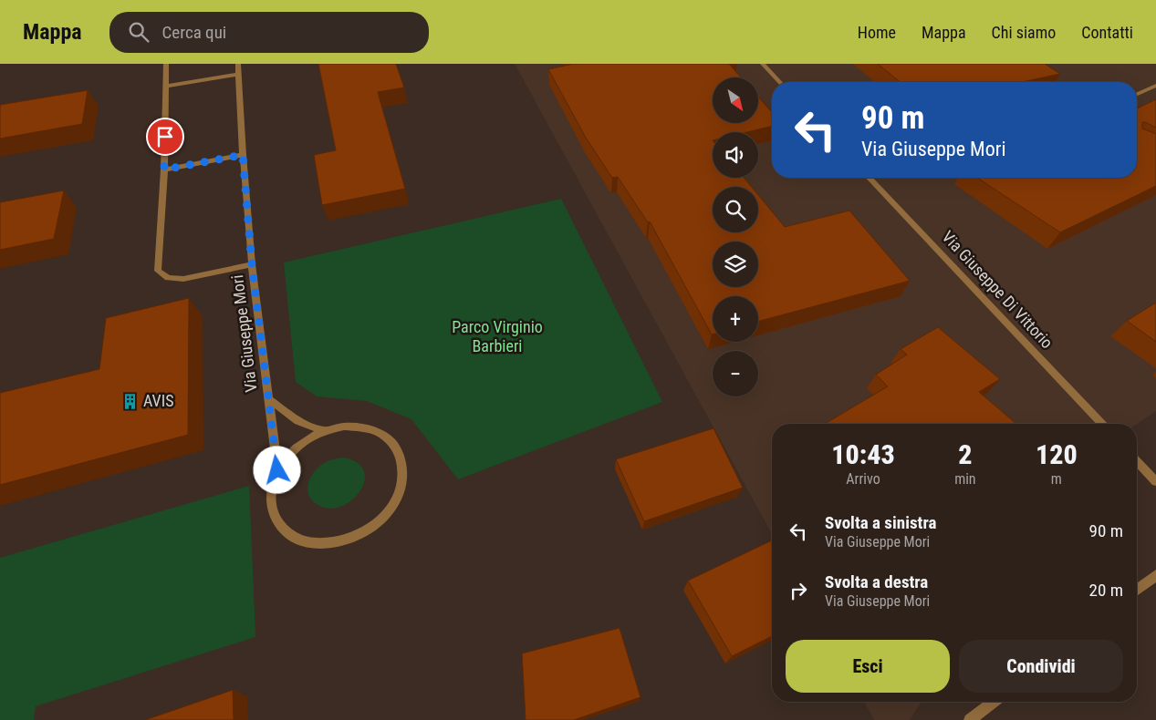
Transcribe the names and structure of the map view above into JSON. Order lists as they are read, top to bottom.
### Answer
{
  "streets": {
    "street": ["Via Giuseppe Di Vittorio", "Via Giuseppe Mori"]
  },
  "parks": ["Parco Virginio Barbieri"],
  "places": {
    "building": ["AVIS"]
  },
  "north": "bottom right",
  "page": {
    "header": "Mappa",
    "search": "Cerca qui",
    "nav": [
      "Home",
      "Mappa",
      "Chi siamo",
      "Contatti"
    ],
    "map_buttons": ["+", "−"],
    "turn": ["90 m", "Via Giuseppe Mori"],
    "eta": [
      "10:43",
      "Arrivo",
      "2",
      "min",
      "120",
      "m"
    ],
    "list": [
      {
        "name": "Svolta a sinistra",
        "note": "Via Giuseppe Mori",
        "value": "90 m"
      },
      {
        "name": "Svolta a destra",
        "note": "Via Giuseppe Mori",
        "value": "20 m"
      }
    ],
    "buttons": ["Esci", "Condividi"]
  }
}
